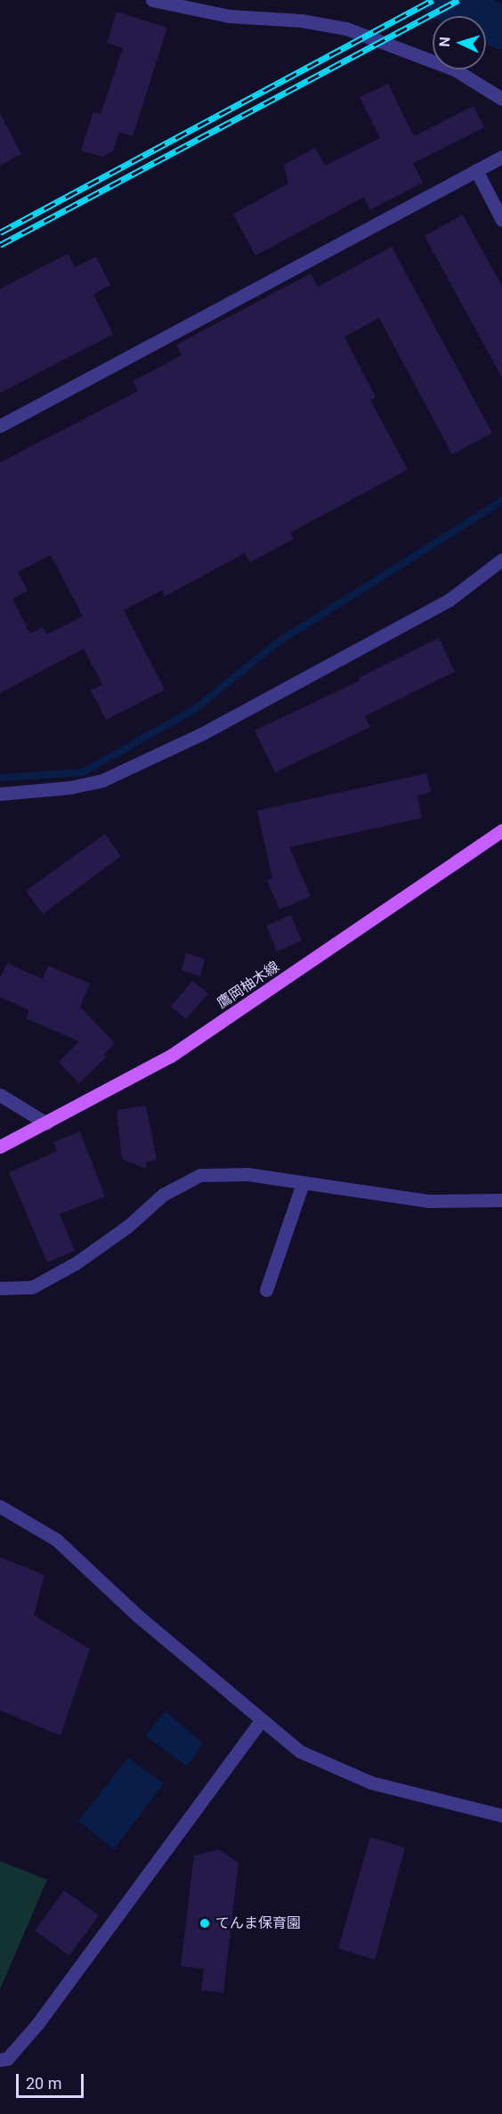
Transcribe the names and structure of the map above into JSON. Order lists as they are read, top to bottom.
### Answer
{
  "streets": {
    "main road": ["鷹岡柚木線"]
  },
  "places": ["てんま保育園"],
  "scale_bar": "20 m",
  "north": "left"
}
